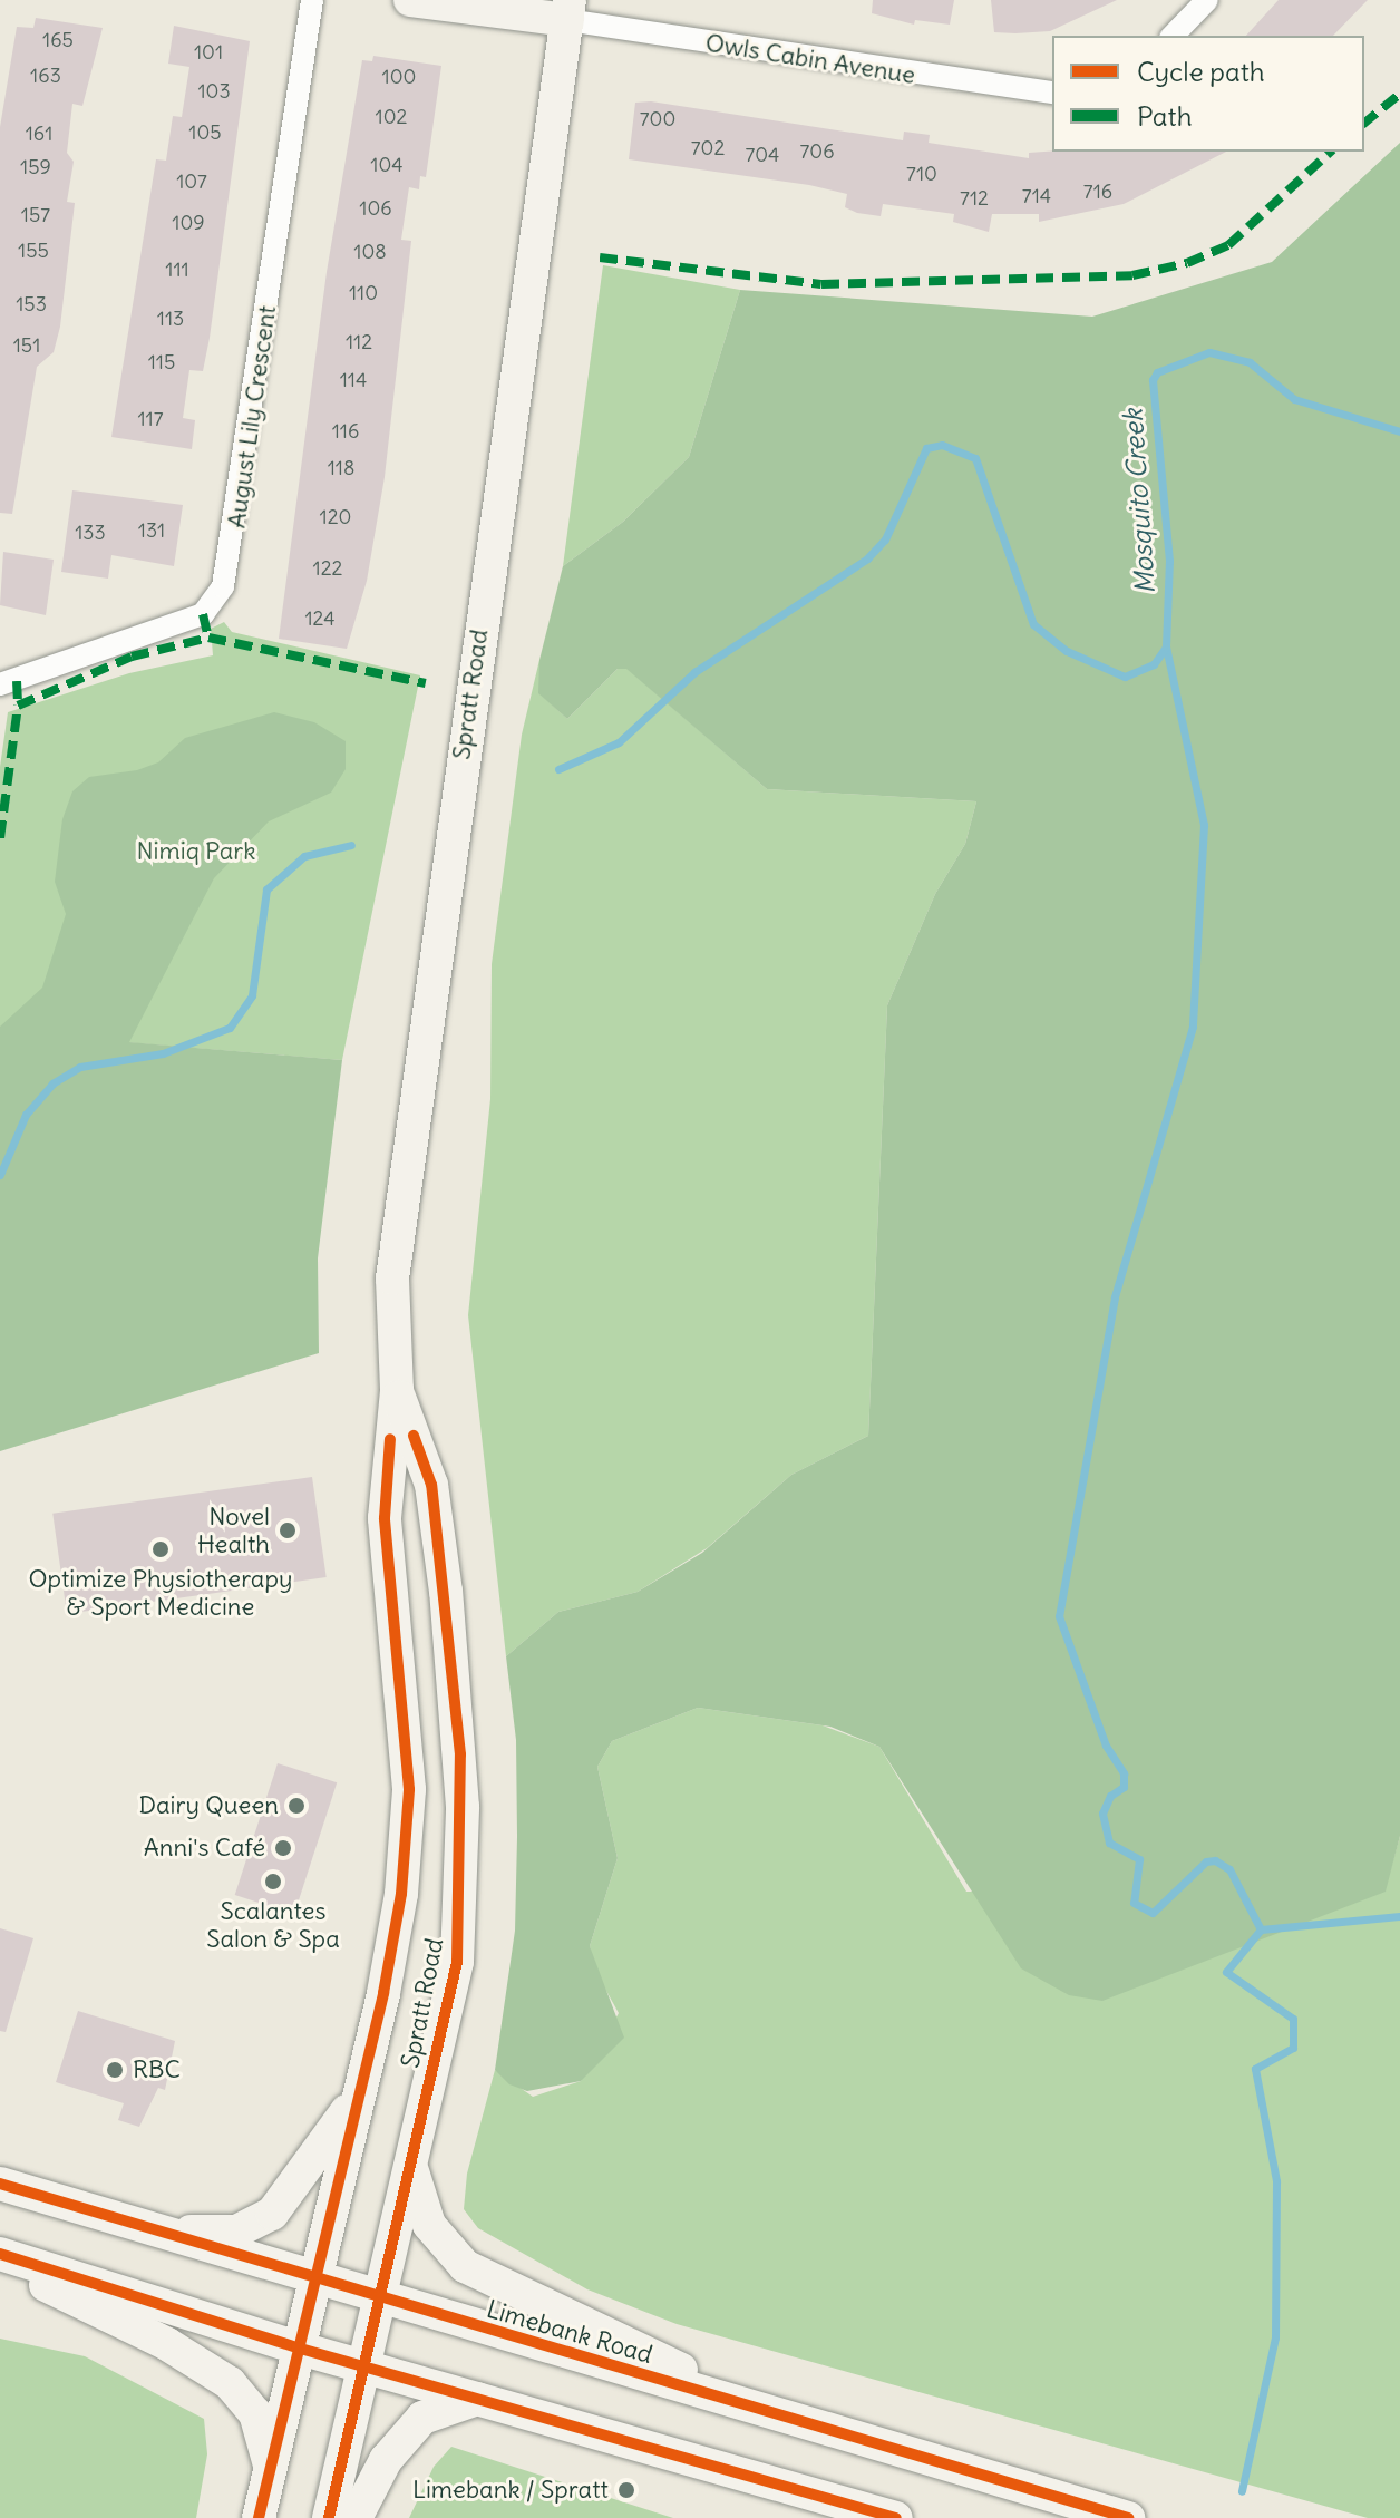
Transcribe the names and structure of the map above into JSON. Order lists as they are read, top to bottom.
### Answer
{
  "streets": {
    "street": [
      "Owls Cabin Avenue",
      "August Lily Crescent",
      "Spratt Road",
      "Limebank Road"
    ]
  },
  "crossings": [
    ["Owls Cabin Avenue", "Spratt Road"],
    ["Spratt Road", "Limebank Road"]
  ],
  "water": ["Mosquito Creek"],
  "parks": ["Nimiq Park"],
  "places": [
    "Novel Health",
    "Optimize Physiotherapy & Sport Medicine",
    "Dairy Queen",
    "Anni's Café",
    "Scalantes Salon & Spa",
    "RBC",
    "Limebank / Spratt"
  ],
  "house_numbers": [
    "165",
    "101",
    "163",
    "100",
    "103",
    "102",
    "700",
    "105",
    "161",
    "702",
    "706",
    "704",
    "104",
    "159",
    "710",
    "107",
    "716",
    "714",
    "712",
    "106",
    "157",
    "109",
    "155",
    "108",
    "111",
    "110",
    "153",
    "113",
    "112",
    "151",
    "115",
    "114",
    "117",
    "116",
    "118",
    "120",
    "131",
    "133",
    "122",
    "124"
  ],
  "legend": ["Cycle path", "Path"]
}
